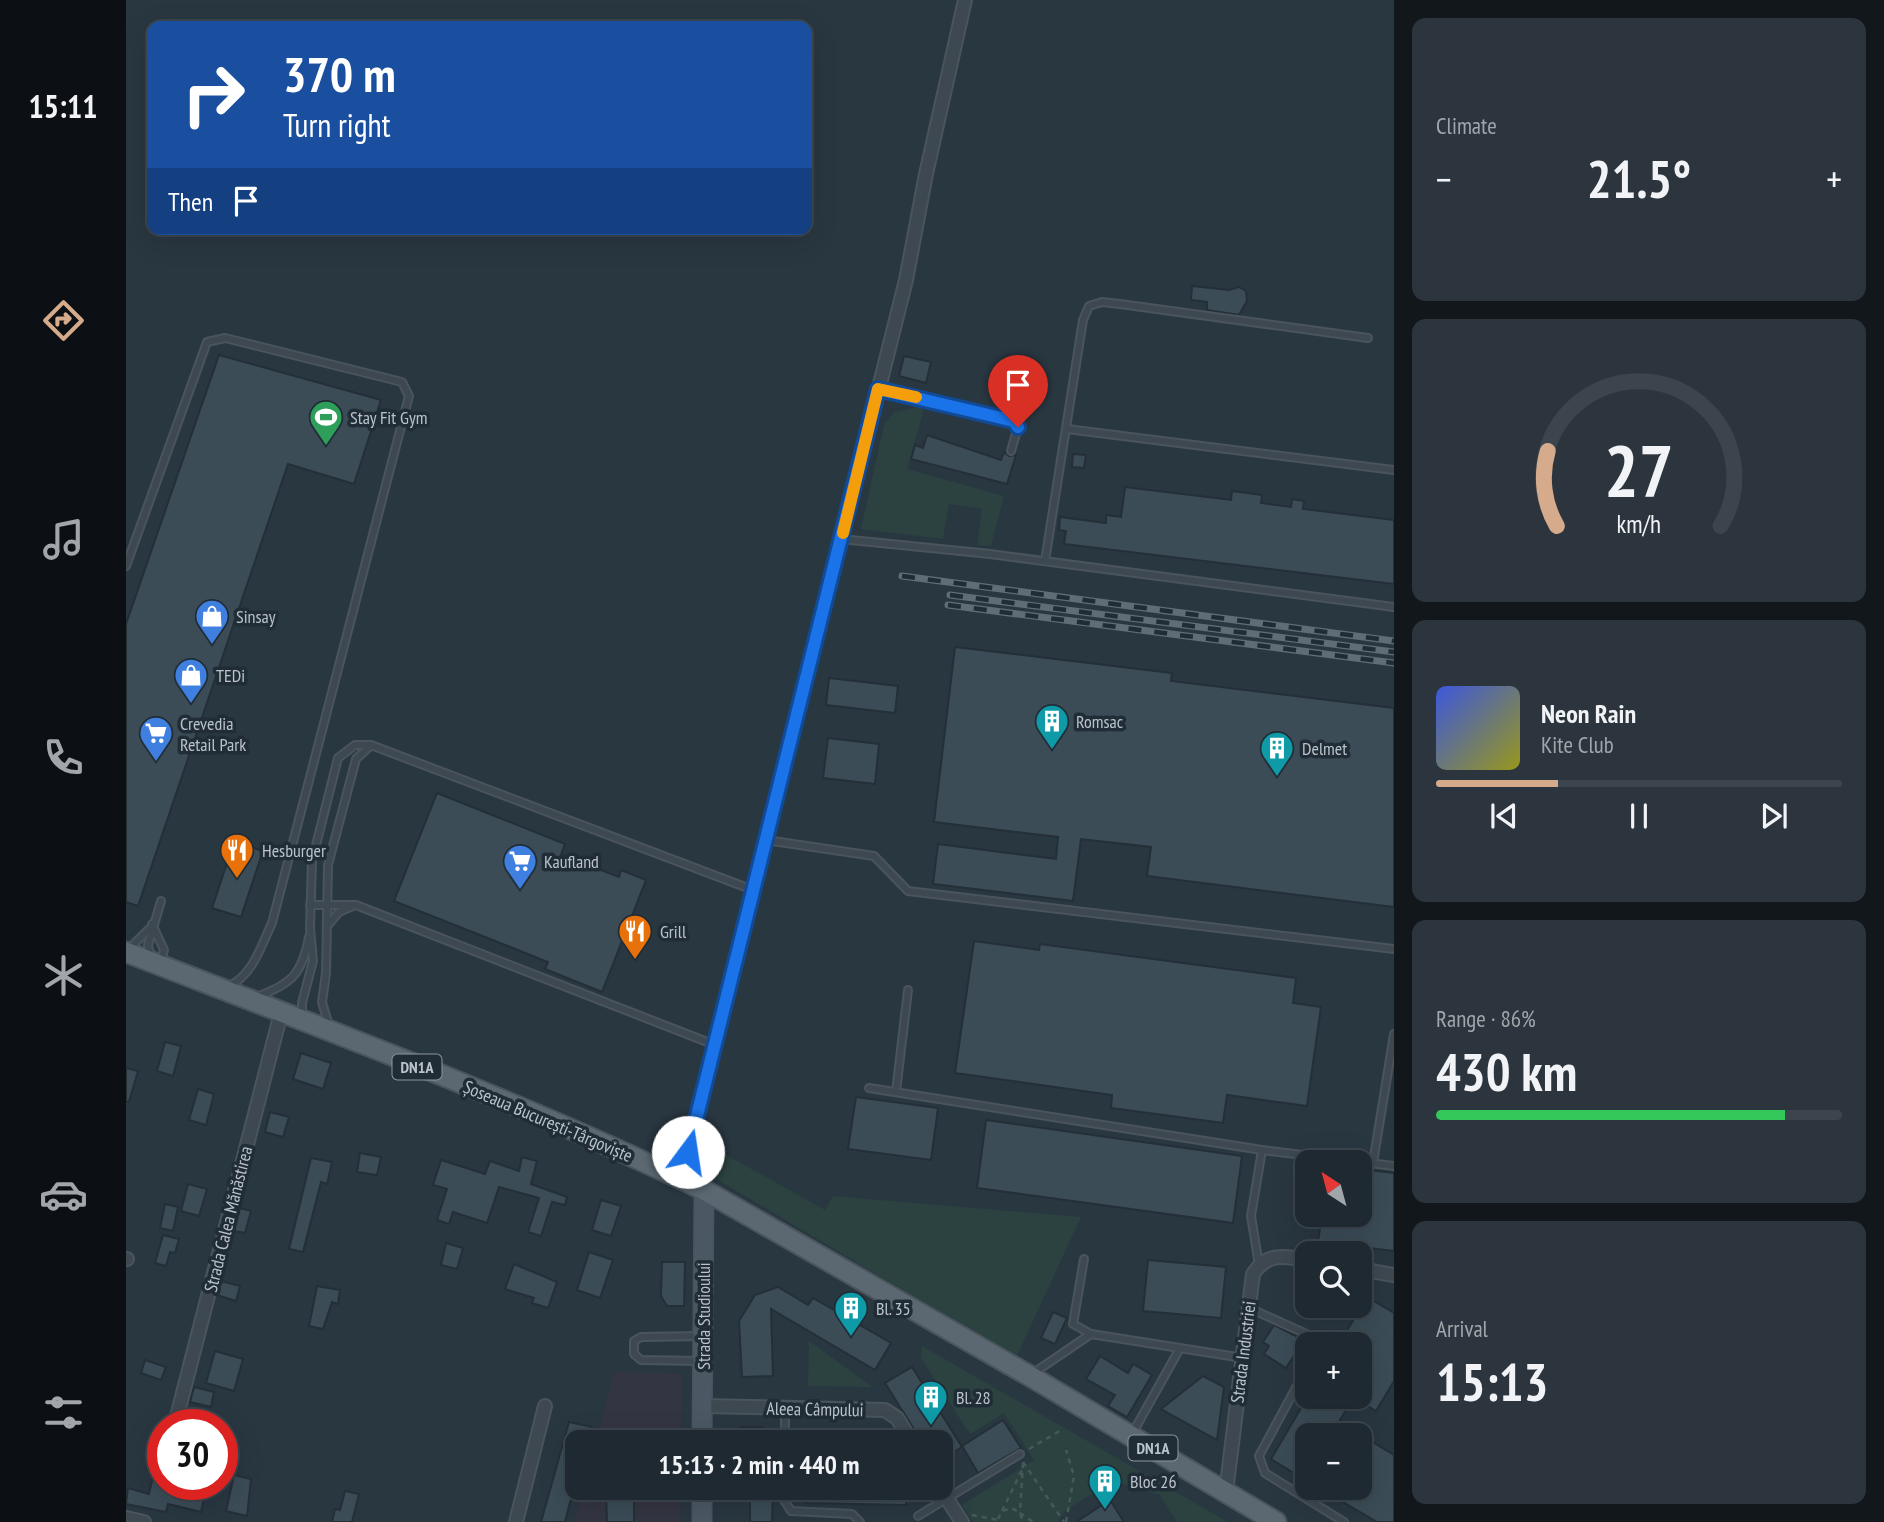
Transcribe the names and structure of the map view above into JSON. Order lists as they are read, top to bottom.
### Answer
{
  "streets": {
    "main road": ["DN1A", "Șoseaua București-Târgoviște"],
    "street": [
      "Strada Calea Mănăstirea",
      "Strada Studioului",
      "Strada Industriei",
      "Aleea Câmpului"
    ]
  },
  "crossings": [
    ["Șoseaua București-Târgoviște", "Strada Calea Mănăstirea"],
    ["Șoseaua București-Târgoviște", "Strada Studioului"],
    ["Șoseaua București-Târgoviște", "Strada Industriei"],
    ["Strada Studioului", "Aleea Câmpului"]
  ],
  "places": {
    "sports": ["Stay Fit Gym"],
    "shop": ["Sinsay", "TEDi"],
    "building": [
      "Romsac",
      "Delmet",
      "Bl. 35",
      "Bl. 28",
      "Bloc 26"
    ],
    "supermarket": ["Crevedia Retail Park", "Kaufland"],
    "restaurant": ["Hesburger", "Grill"]
  },
  "north": "top left",
  "page": {
    "tabs": "15:11",
    "tile": [
      "Climate",
      ["Range · 86%", "430 km"],
      ["Arrival", "15:13"]
    ],
    "turn": ["370 m", "Turn right"],
    "heat": ["−", "21.5°", "+"],
    "then": "Then",
    "song": ["Neon Rain", "Kite Club"],
    "map_buttons": ["+", "−"],
    "limit": "30",
    "trip": "15:13 · 2 min · 440 m",
    "gauge": ["27", "km/h"]
  }
}
